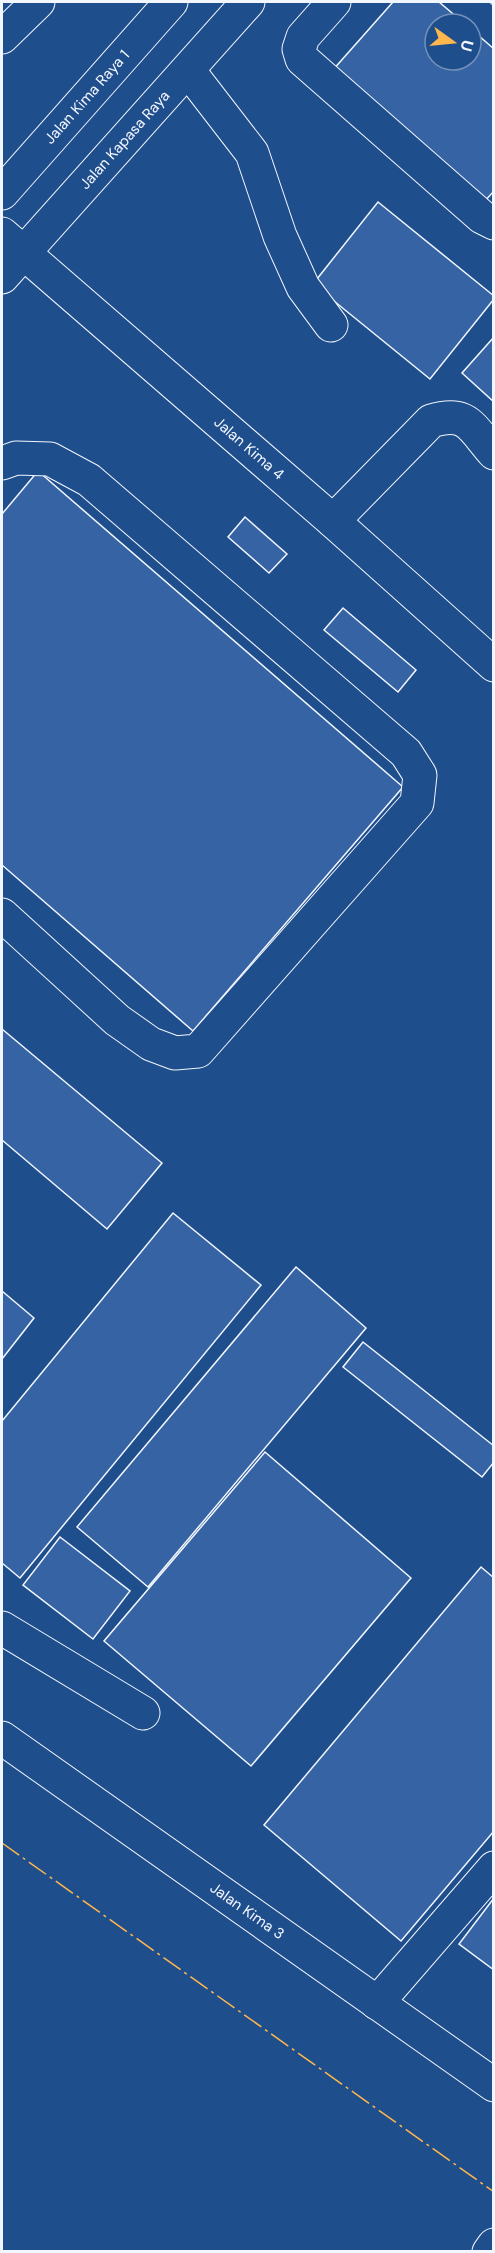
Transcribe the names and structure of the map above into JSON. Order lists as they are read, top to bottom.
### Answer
{
  "streets": {
    "street": [
      "Jalan Kima Raya 1",
      "Jalan Kapasa Raya",
      "Jalan Kima 4",
      "Jalan Kima 3"
    ]
  },
  "crossings": [
    ["Jalan Kapasa Raya", "Jalan Kima 4"]
  ],
  "north": "right"
}
